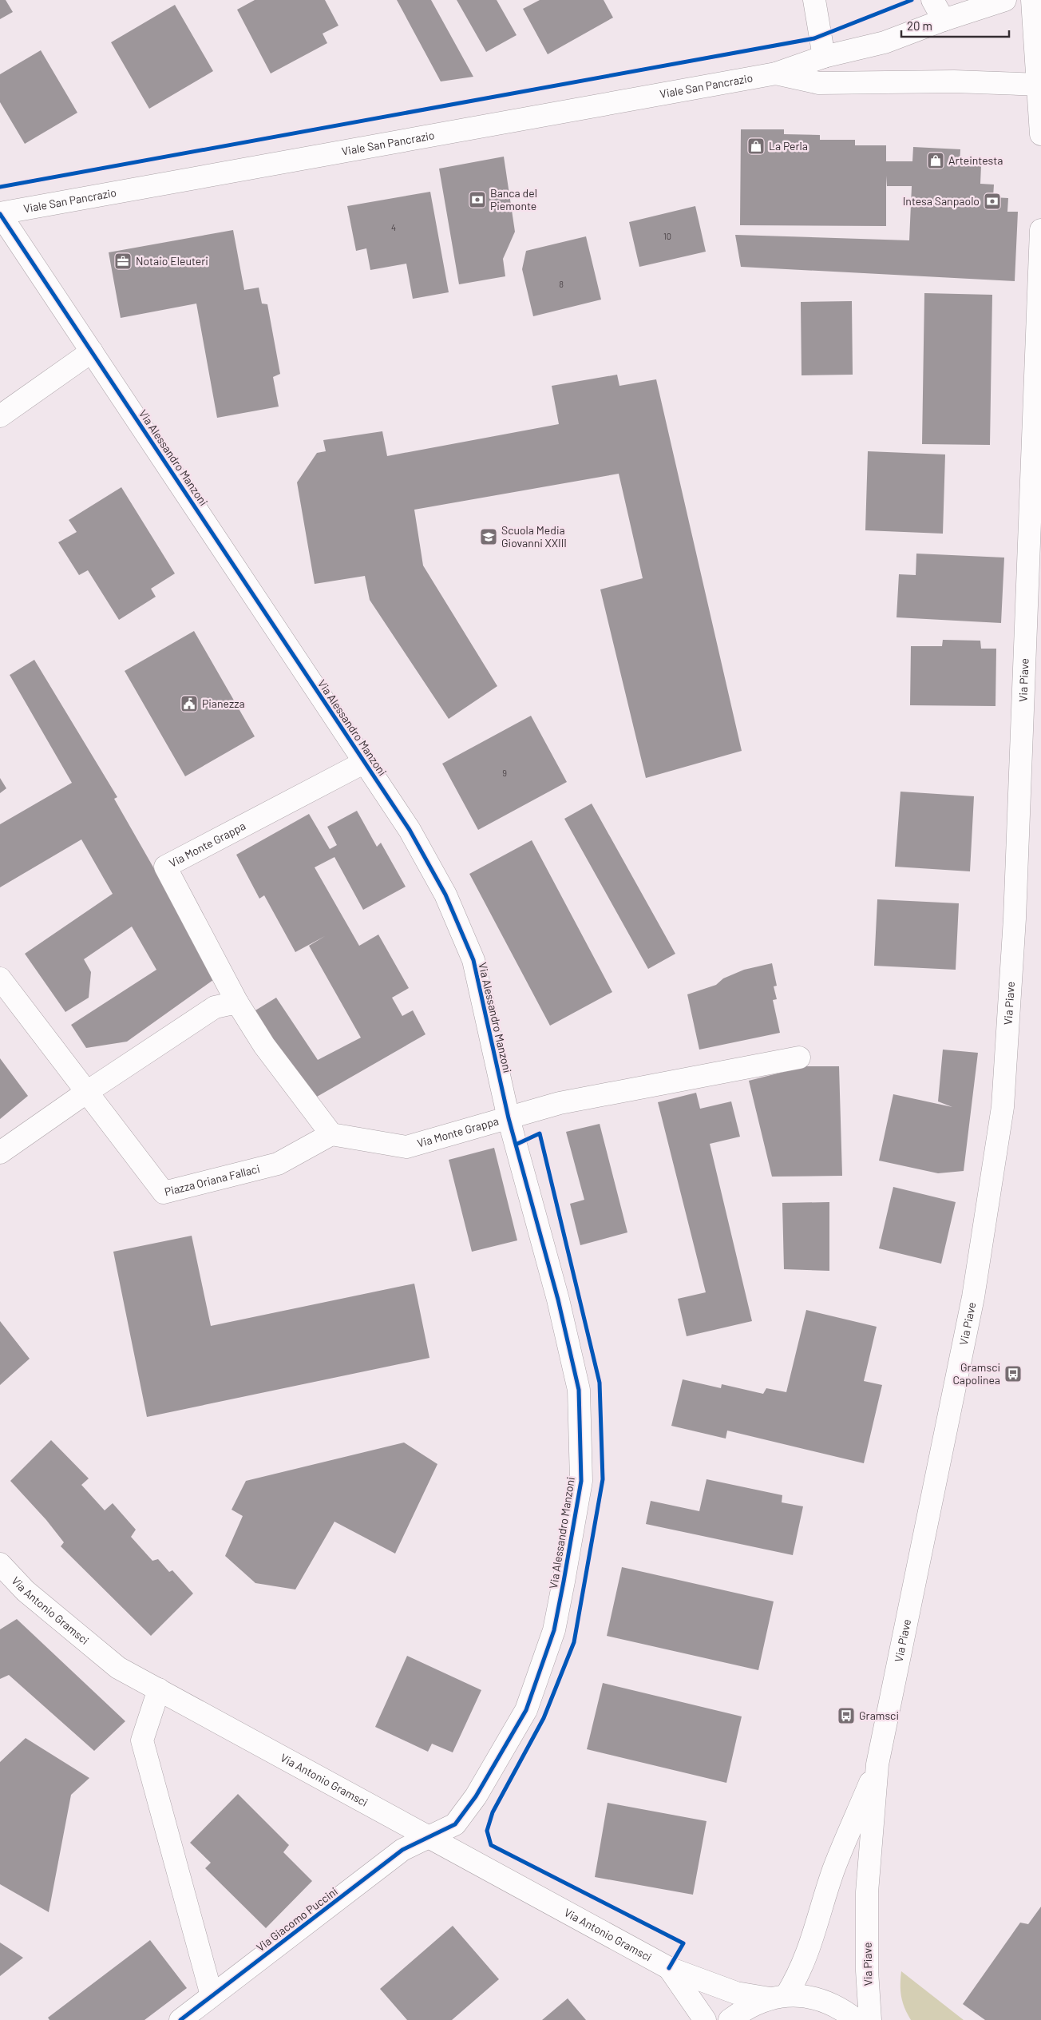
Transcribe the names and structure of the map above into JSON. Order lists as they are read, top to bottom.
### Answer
{
  "streets": {
    "street": [
      "Viale San Pancrazio",
      "Via Alessandro Manzoni",
      "Via Piave",
      "Via Monte Grappa",
      "Piazza Oriana Fallaci",
      "Via Antonio Gramsci",
      "Via Giacomo Puccini"
    ]
  },
  "crossings": [
    ["Viale San Pancrazio", "Via Alessandro Manzoni"],
    ["Via Alessandro Manzoni", "Via Monte Grappa"],
    ["Via Alessandro Manzoni", "Via Antonio Gramsci"],
    ["Via Alessandro Manzoni", "Via Giacomo Puccini"],
    ["Via Piave", "Via Antonio Gramsci"],
    ["Via Monte Grappa", "Piazza Oriana Fallaci"],
    ["Via Antonio Gramsci", "Via Giacomo Puccini"]
  ],
  "places": {
    "shop": ["La Perla", "Arteintesta"],
    "bank": ["Banca del Piemonte", "Intesa Sanpaolo"],
    "office": ["Notaio Eleuteri"],
    "school or university": ["Scuola Media Giovanni XXIII"],
    "public building": ["Pianezza"],
    "bus stop": ["Gramsci Capolinea", "Gramsci"]
  },
  "house_numbers": [
    "4",
    "10",
    "8",
    "9"
  ],
  "scale_bar": "20 m"
}
